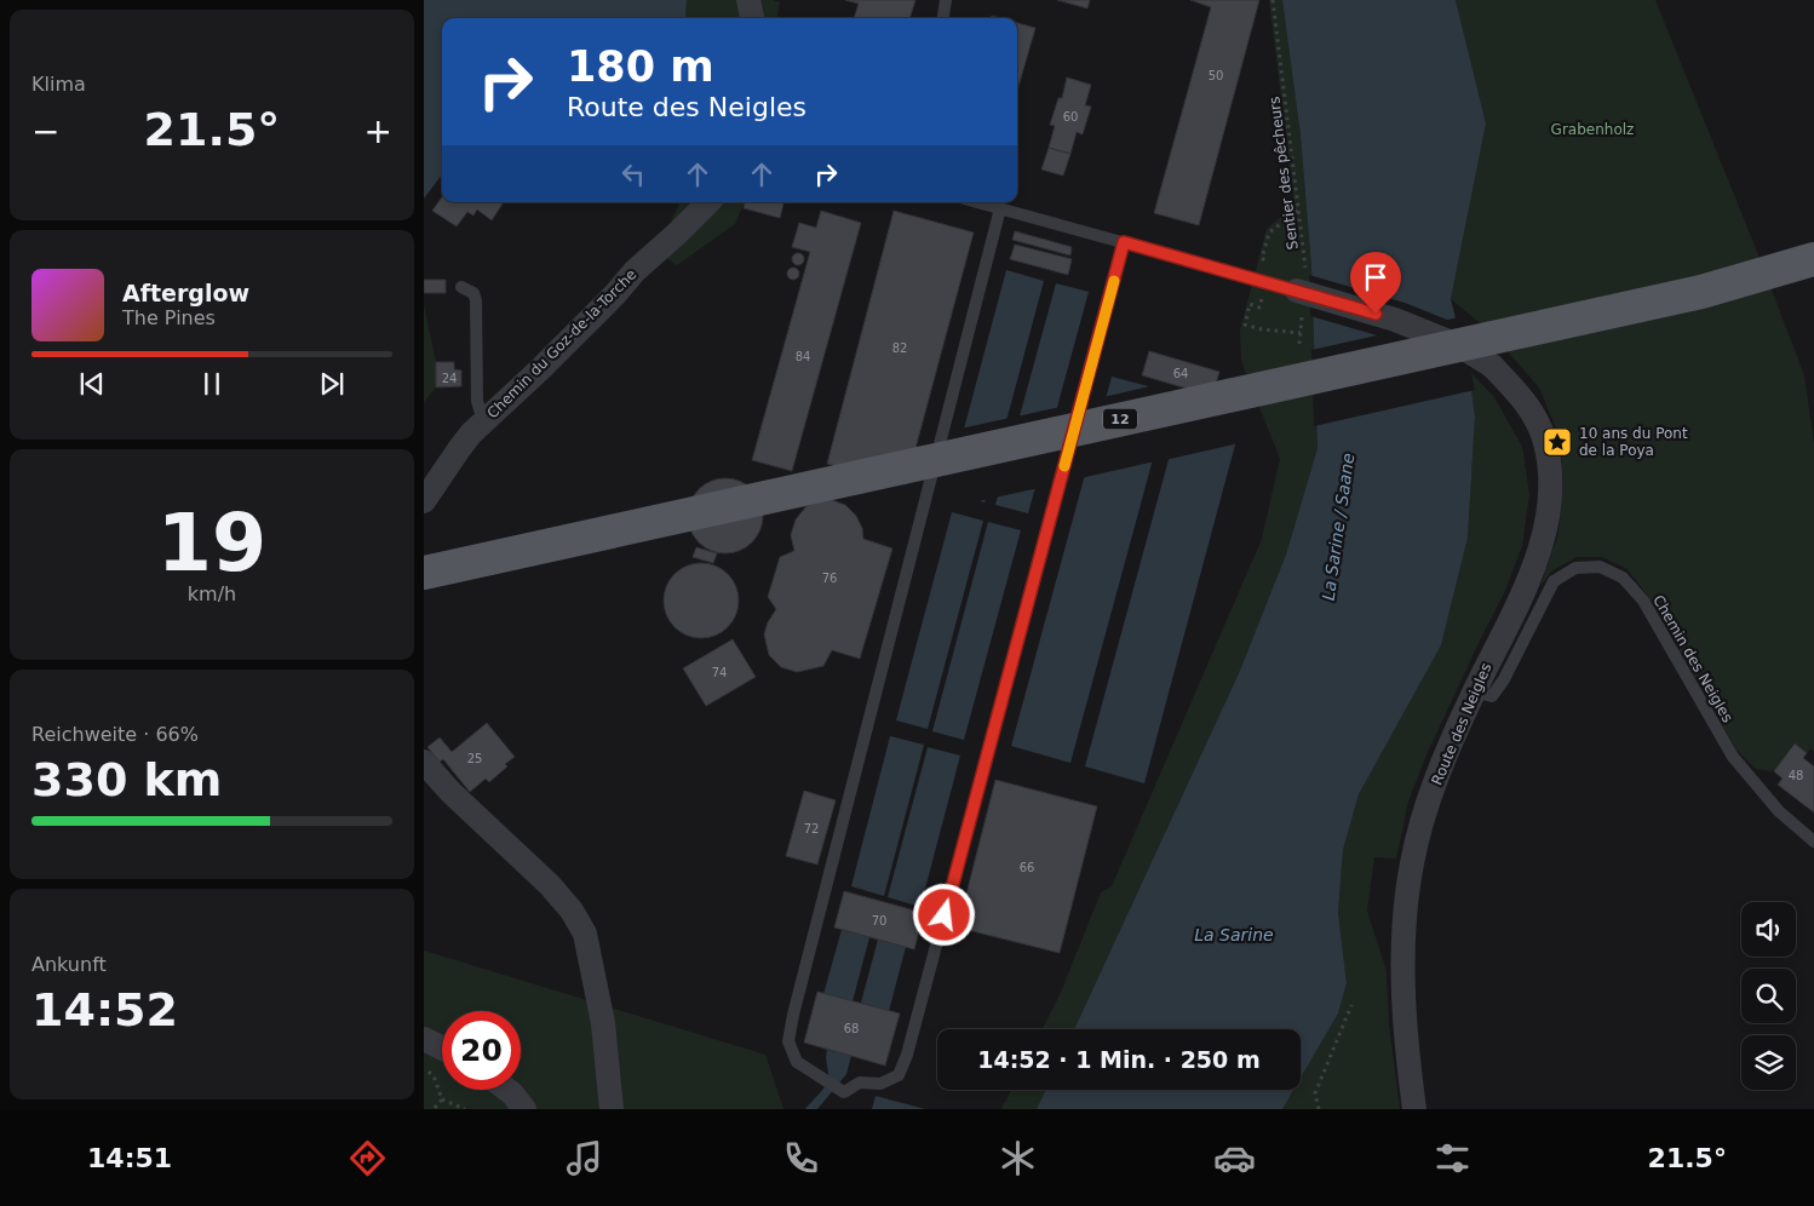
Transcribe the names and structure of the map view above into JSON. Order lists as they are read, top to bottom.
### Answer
{
  "streets": {
    "main road": ["12"],
    "street": ["Chemin du Goz-de-la-Torche", "Route des Neigles"],
    "lane": ["Chemin des Neigles"],
    "path": ["Sentier des pêcheurs"]
  },
  "crossings": [
    ["Sentier des pêcheurs", "Route des Neigles"],
    ["Chemin des Neigles", "Route des Neigles"]
  ],
  "water": ["La Sarine / Saane", "La Sarine"],
  "parks": ["Grabenholz"],
  "places": {
    "place": ["10 ans du Pont de la Poya"]
  },
  "house_numbers": [
    "50",
    "60",
    "82",
    "84",
    "64",
    "24",
    "76",
    "74",
    "25",
    "48",
    "72",
    "66",
    "70",
    "68"
  ],
  "page": {
    "tile": [
      "Klima",
      ["19", "km/h"],
      ["Reichweite · 66%", "330 km"],
      ["Ankunft", "14:52"]
    ],
    "turn": ["180 m", "Route des Neigles"],
    "heat": ["−", "21.5°", "+"],
    "song": ["Afterglow", "The Pines"],
    "limit": "20",
    "trip": "14:52 · 1 Min. · 250 m",
    "tabs": ["14:51", "21.5°"]
  }
}
